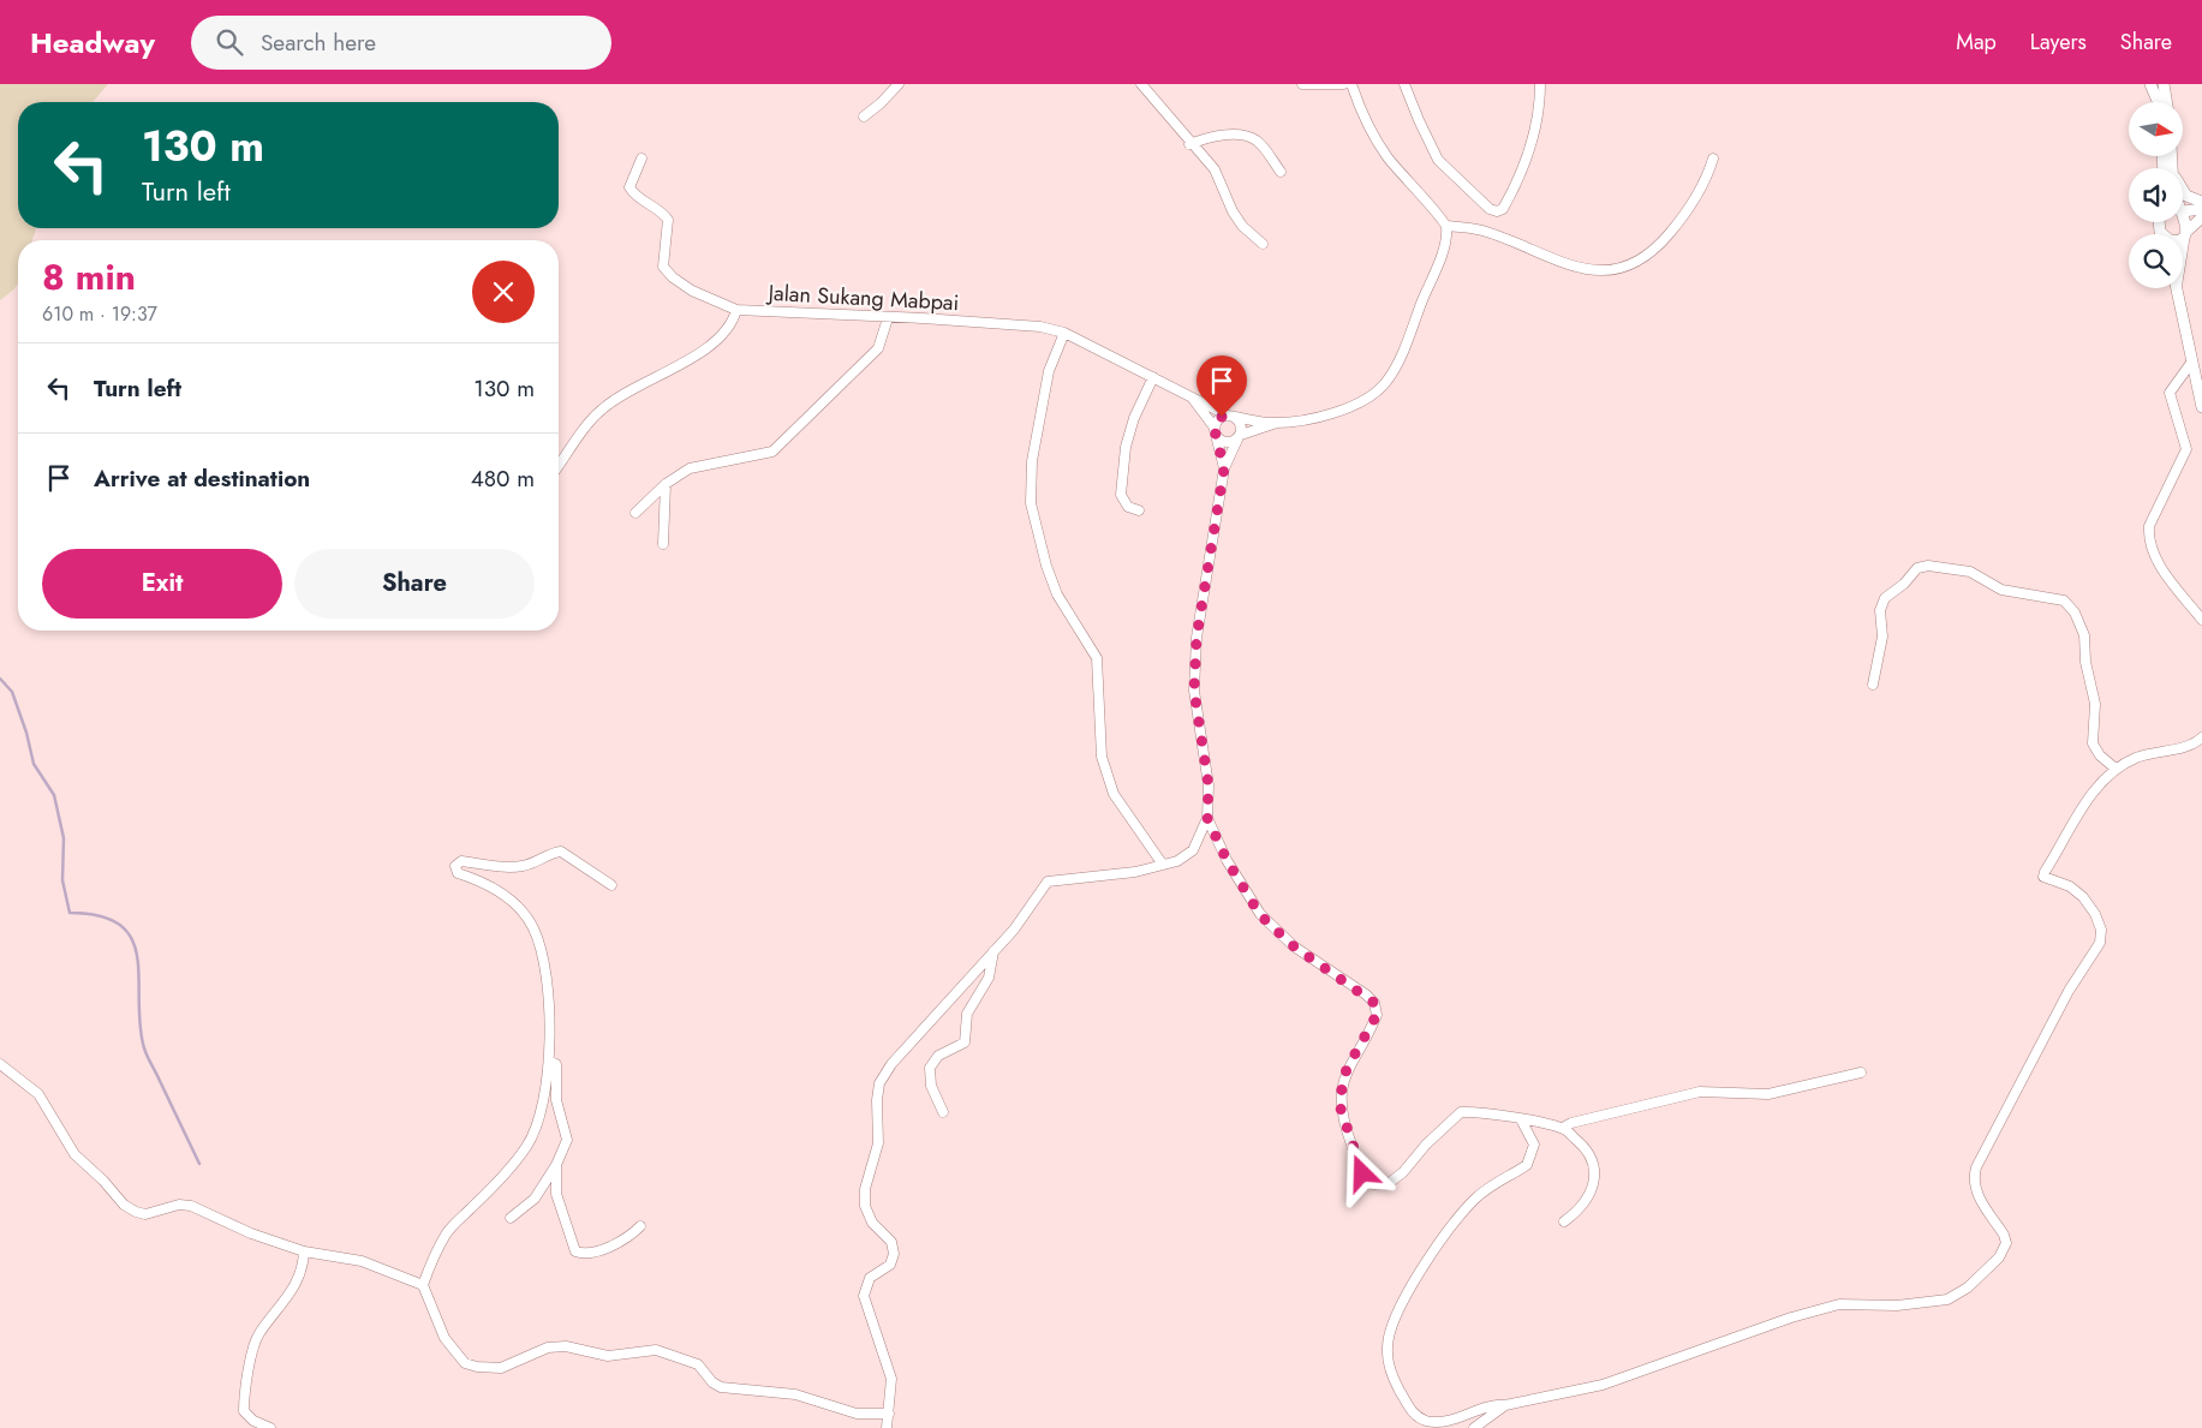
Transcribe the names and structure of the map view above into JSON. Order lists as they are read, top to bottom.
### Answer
{
  "streets": {
    "street": ["Jalan Sukang Mabpai"]
  },
  "north": "right",
  "page": {
    "header": "Headway",
    "search": "Search here",
    "nav": ["Map", "Layers", "Share"],
    "turn": ["130 m", "Turn left"],
    "heading": ["8 min", "610 m · 19:37"],
    "list": [
      {
        "name": "Turn left",
        "value": "130 m"
      },
      {
        "name": "Arrive at destination",
        "value": "480 m"
      }
    ],
    "buttons": ["Exit", "Share"]
  }
}
